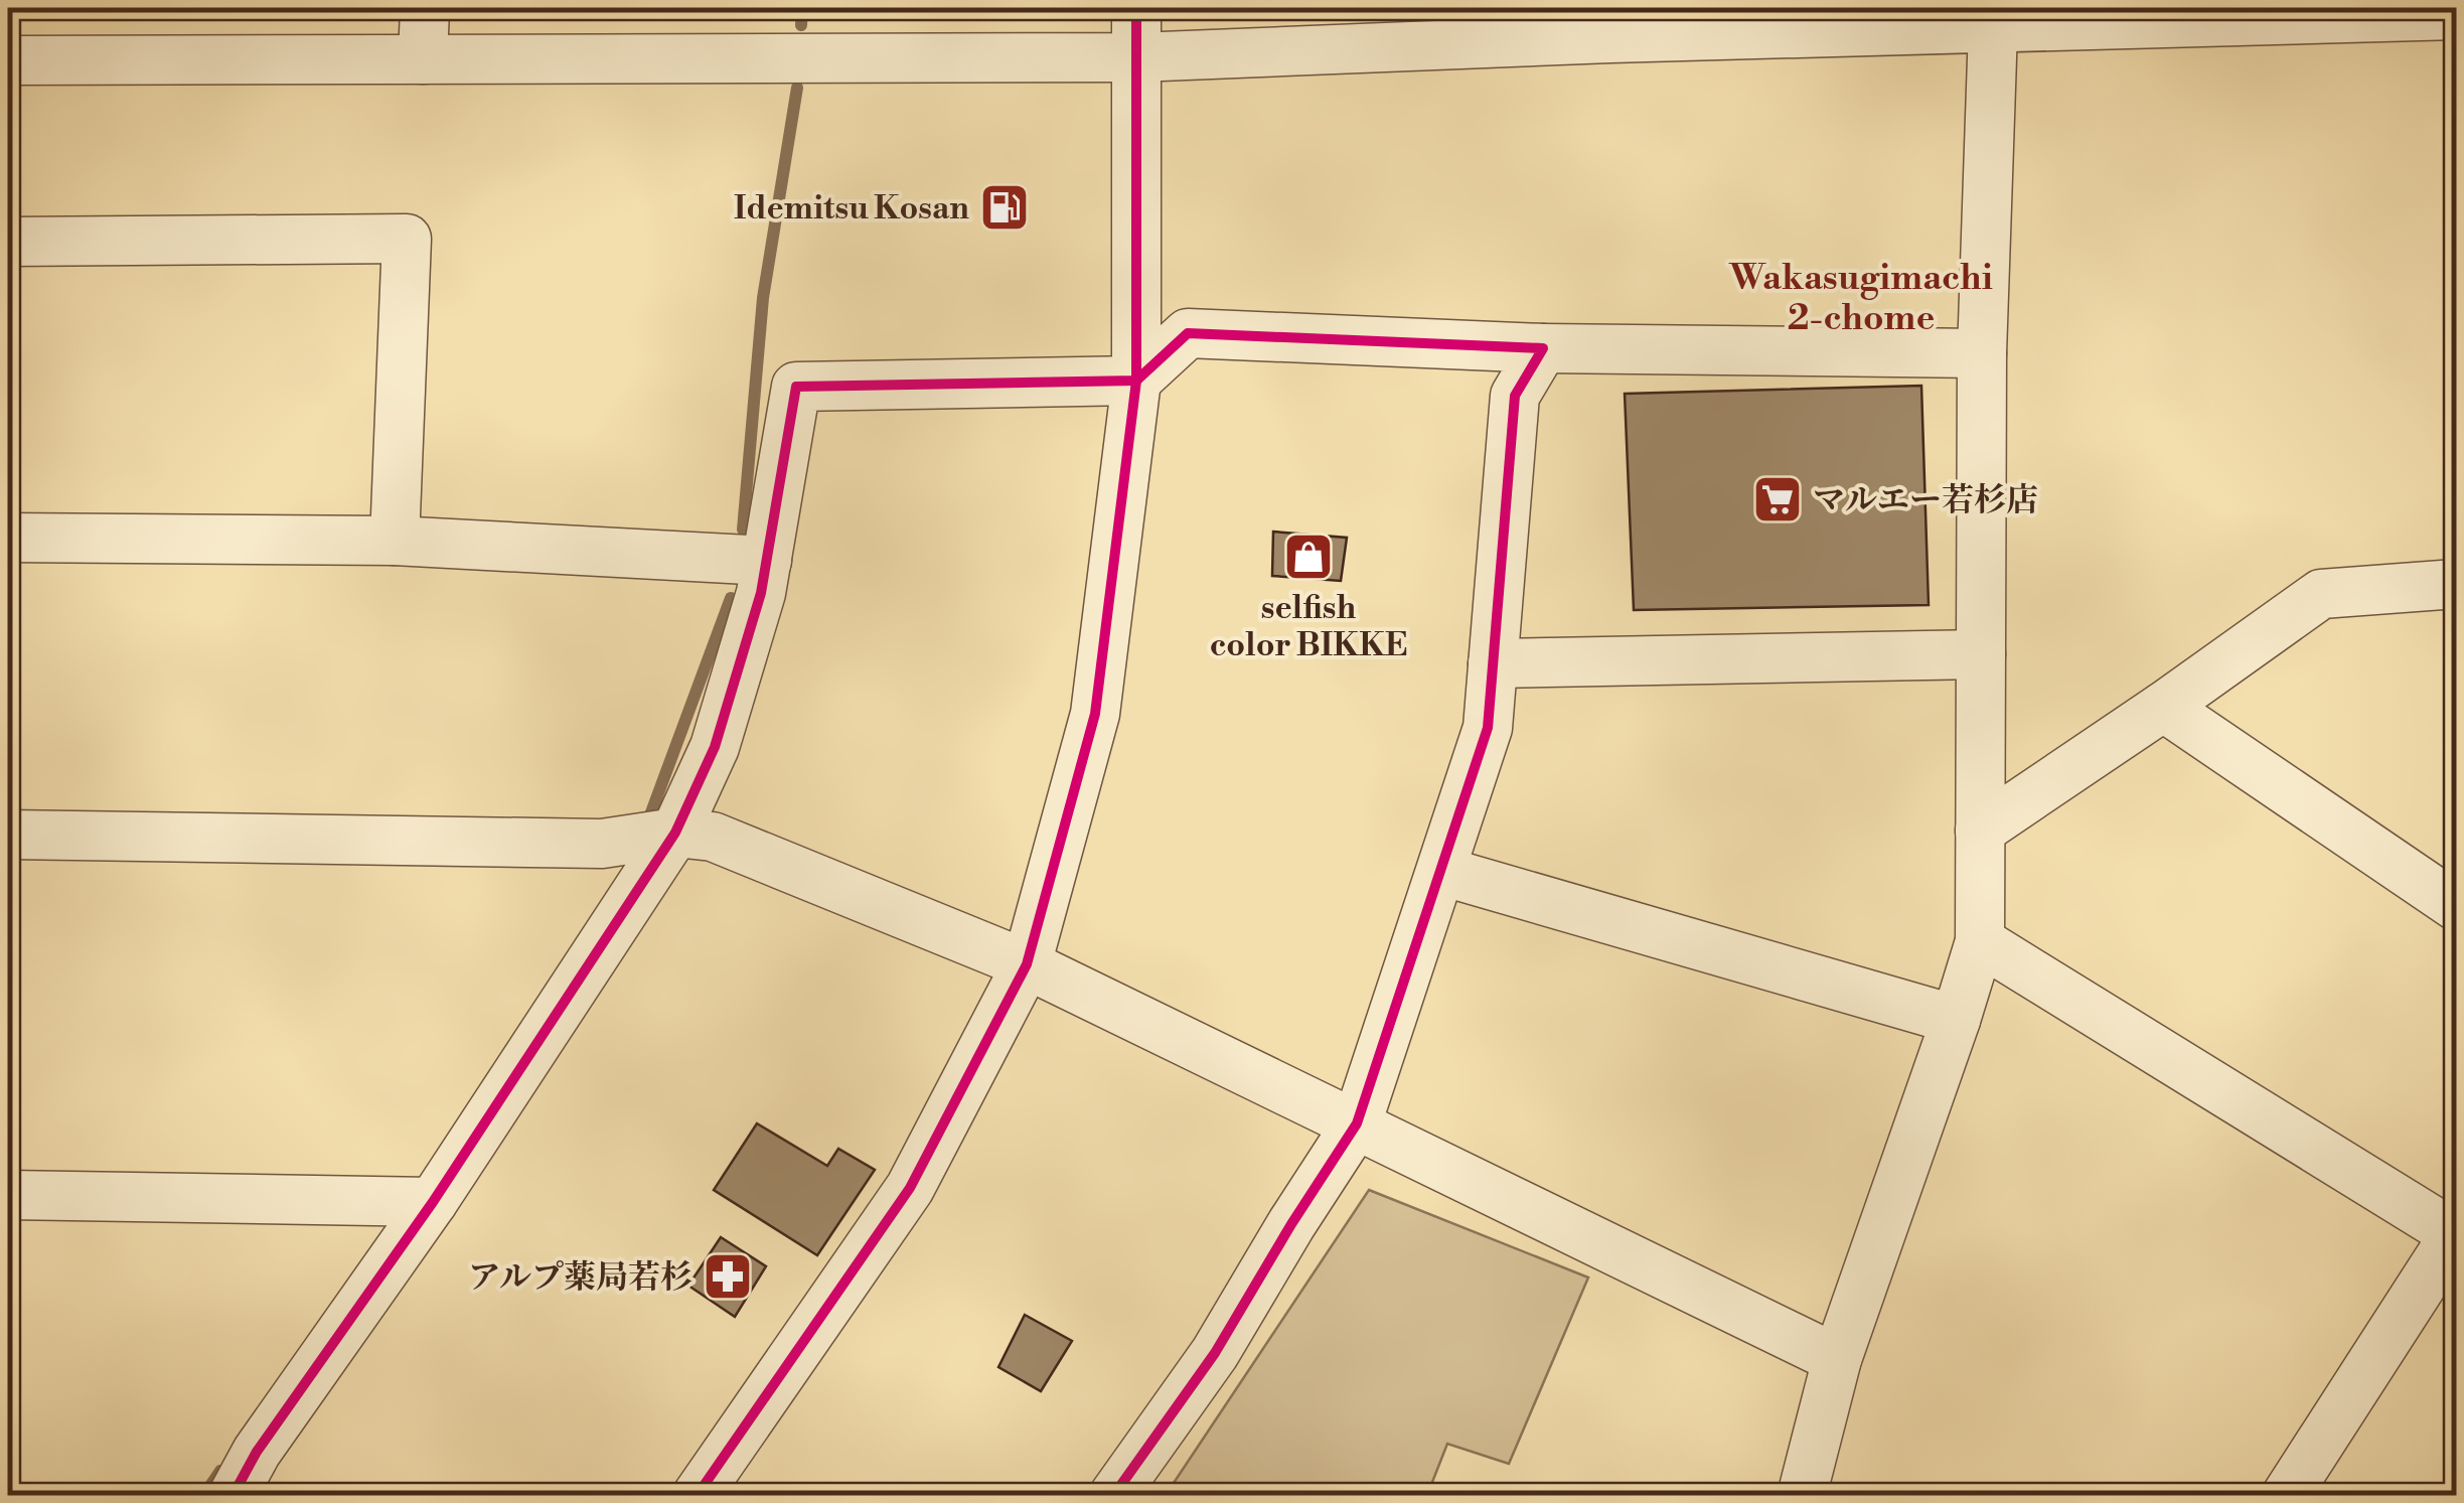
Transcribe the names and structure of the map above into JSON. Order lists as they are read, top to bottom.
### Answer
{
  "districts": ["Wakasugimachi 2-chome"],
  "places": {
    "fuel station": ["Idemitsu Kosan"],
    "supermarket": ["マルエー若杉店"],
    "shop": ["selfish color BIKKE"],
    "pharmacy": ["アルプ薬局若杉"]
  }
}
